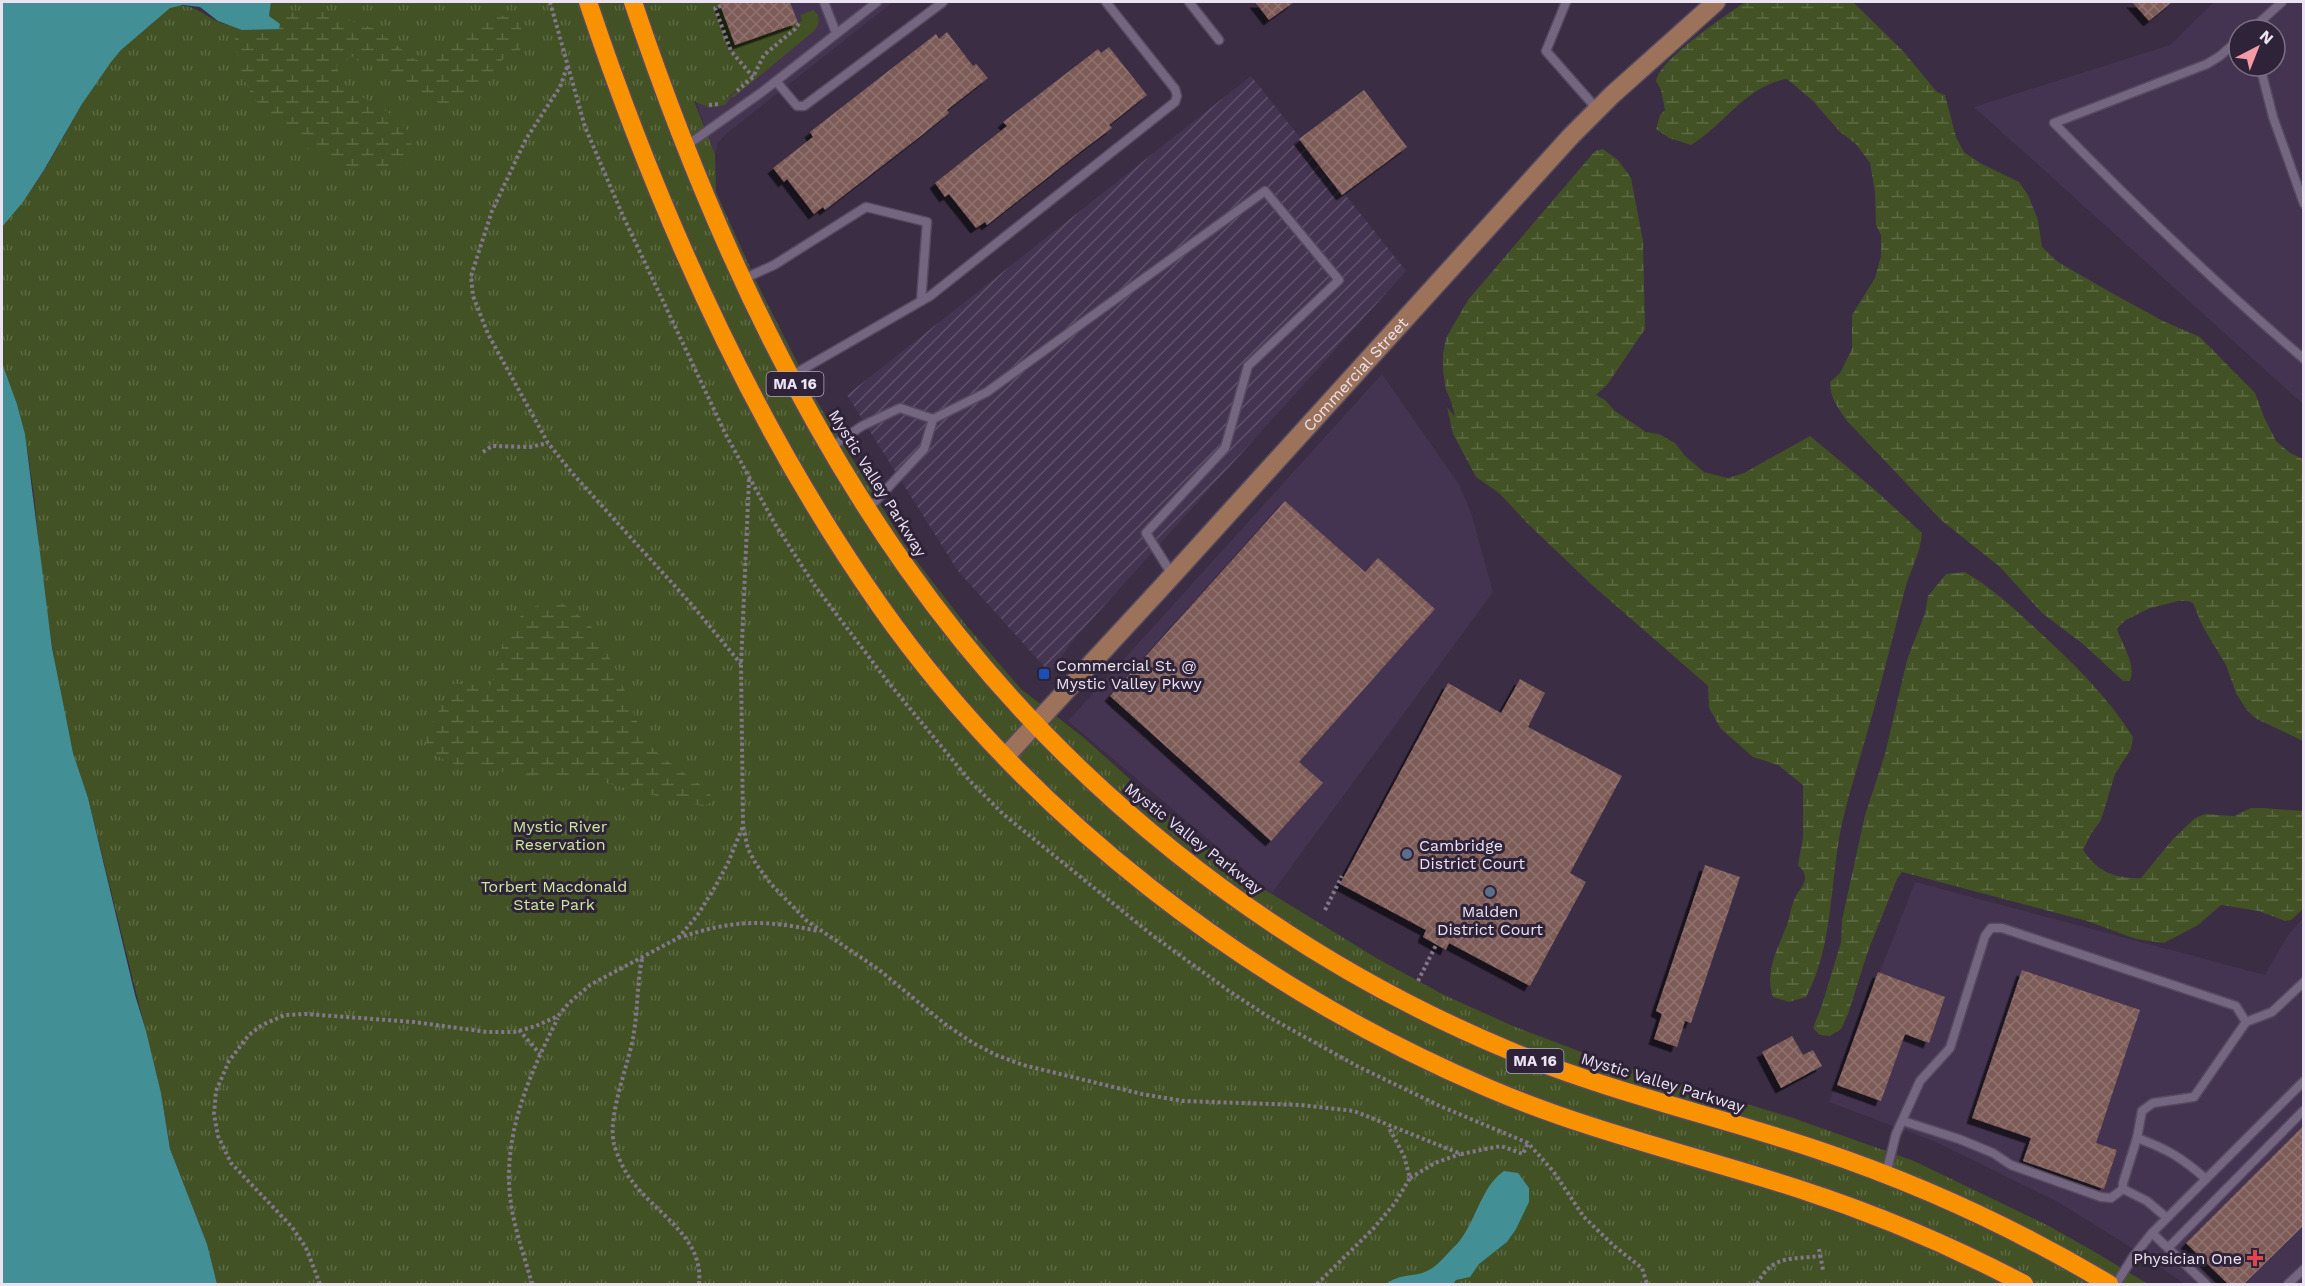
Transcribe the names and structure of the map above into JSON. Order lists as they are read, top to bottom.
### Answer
{
  "streets": {
    "highway": ["MA 16", "Mystic Valley Parkway"],
    "street": ["Commercial Street"]
  },
  "crossings": [
    ["Commercial Street", "MA 16"],
    ["Commercial Street", "Mystic Valley Parkway"]
  ],
  "parks": ["Mystic River Reservation", "Torbert Macdonald State Park"],
  "places": {
    "transit": ["Commercial St. @ Mystic Valley Pkwy"],
    "other": ["Cambridge District Court", "Malden District Court"],
    "health": ["Physician One"]
  },
  "north": "top right"
}
